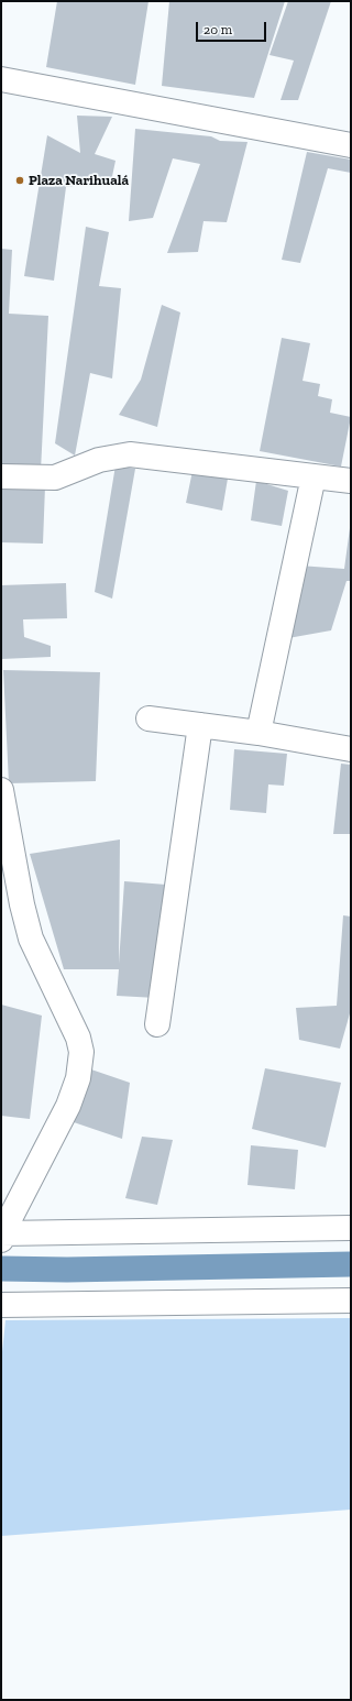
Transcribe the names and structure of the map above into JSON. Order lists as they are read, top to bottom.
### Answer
{
  "places": ["Plaza Narihualá"],
  "scale_bar": "20 m"
}
